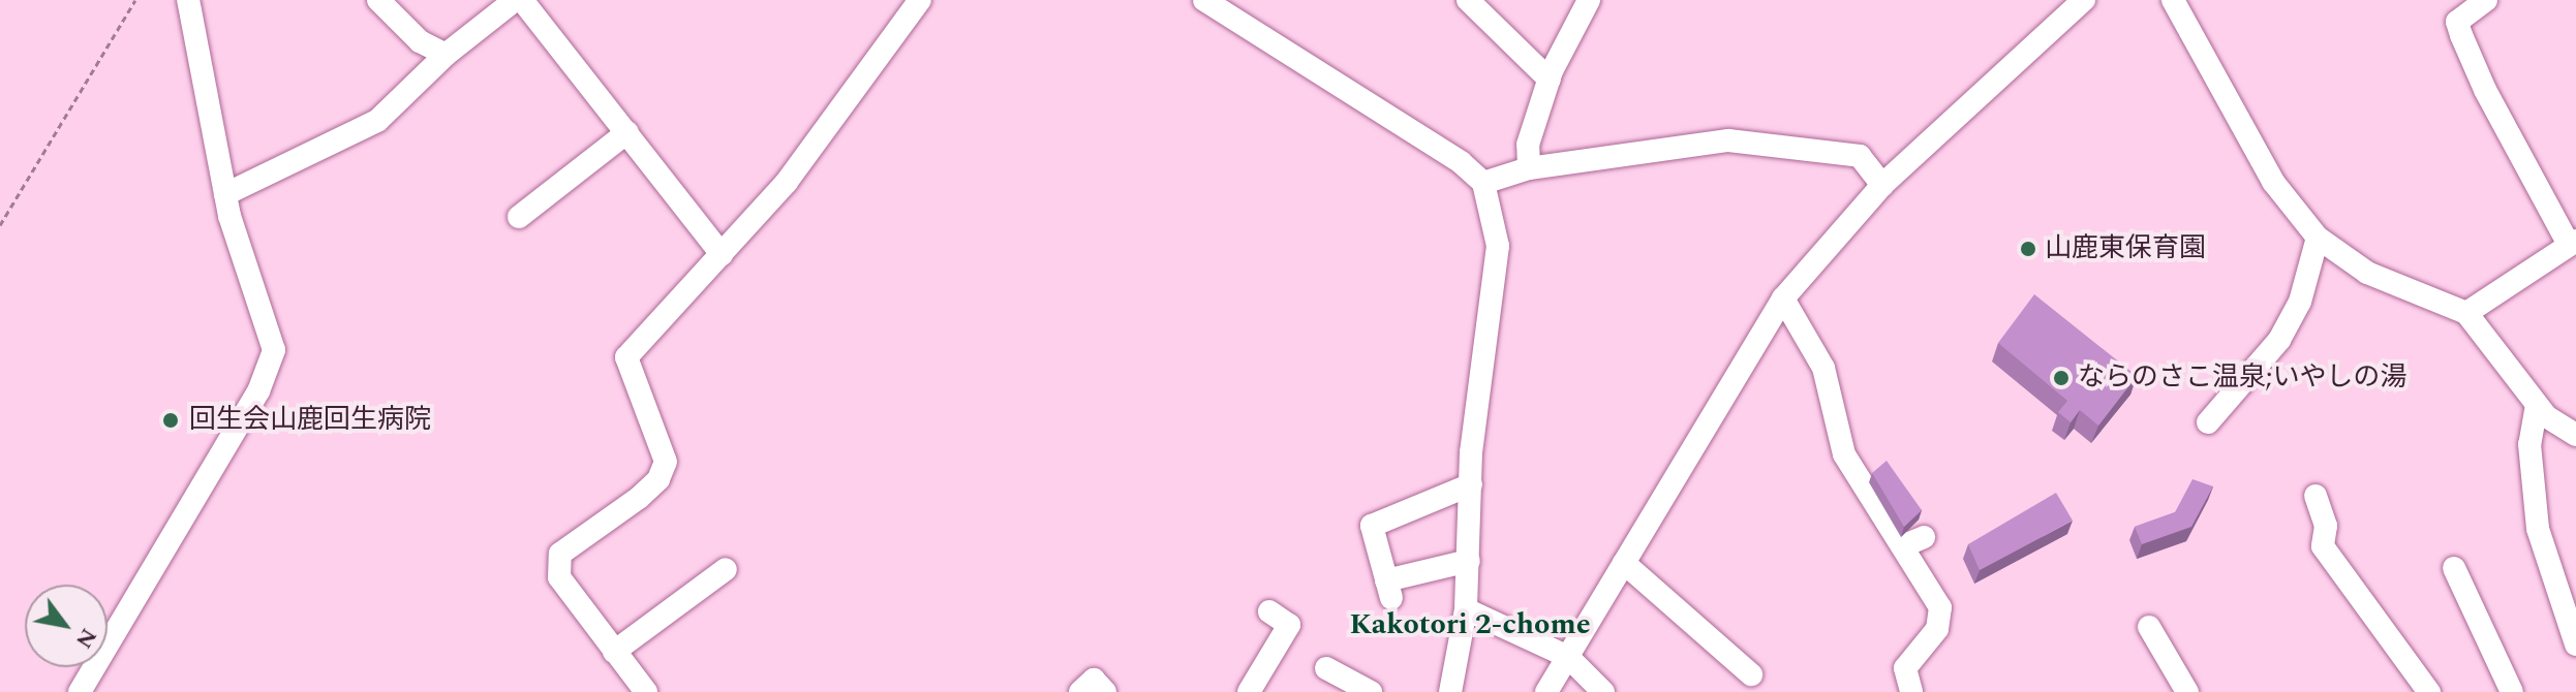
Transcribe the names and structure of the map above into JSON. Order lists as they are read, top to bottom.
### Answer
{
  "districts": ["Kakotori 2-chome"],
  "places": ["山鹿東保育園", "ならのさこ温泉;いやしの湯", "回生会山鹿回生病院"],
  "north": "bottom right"
}
